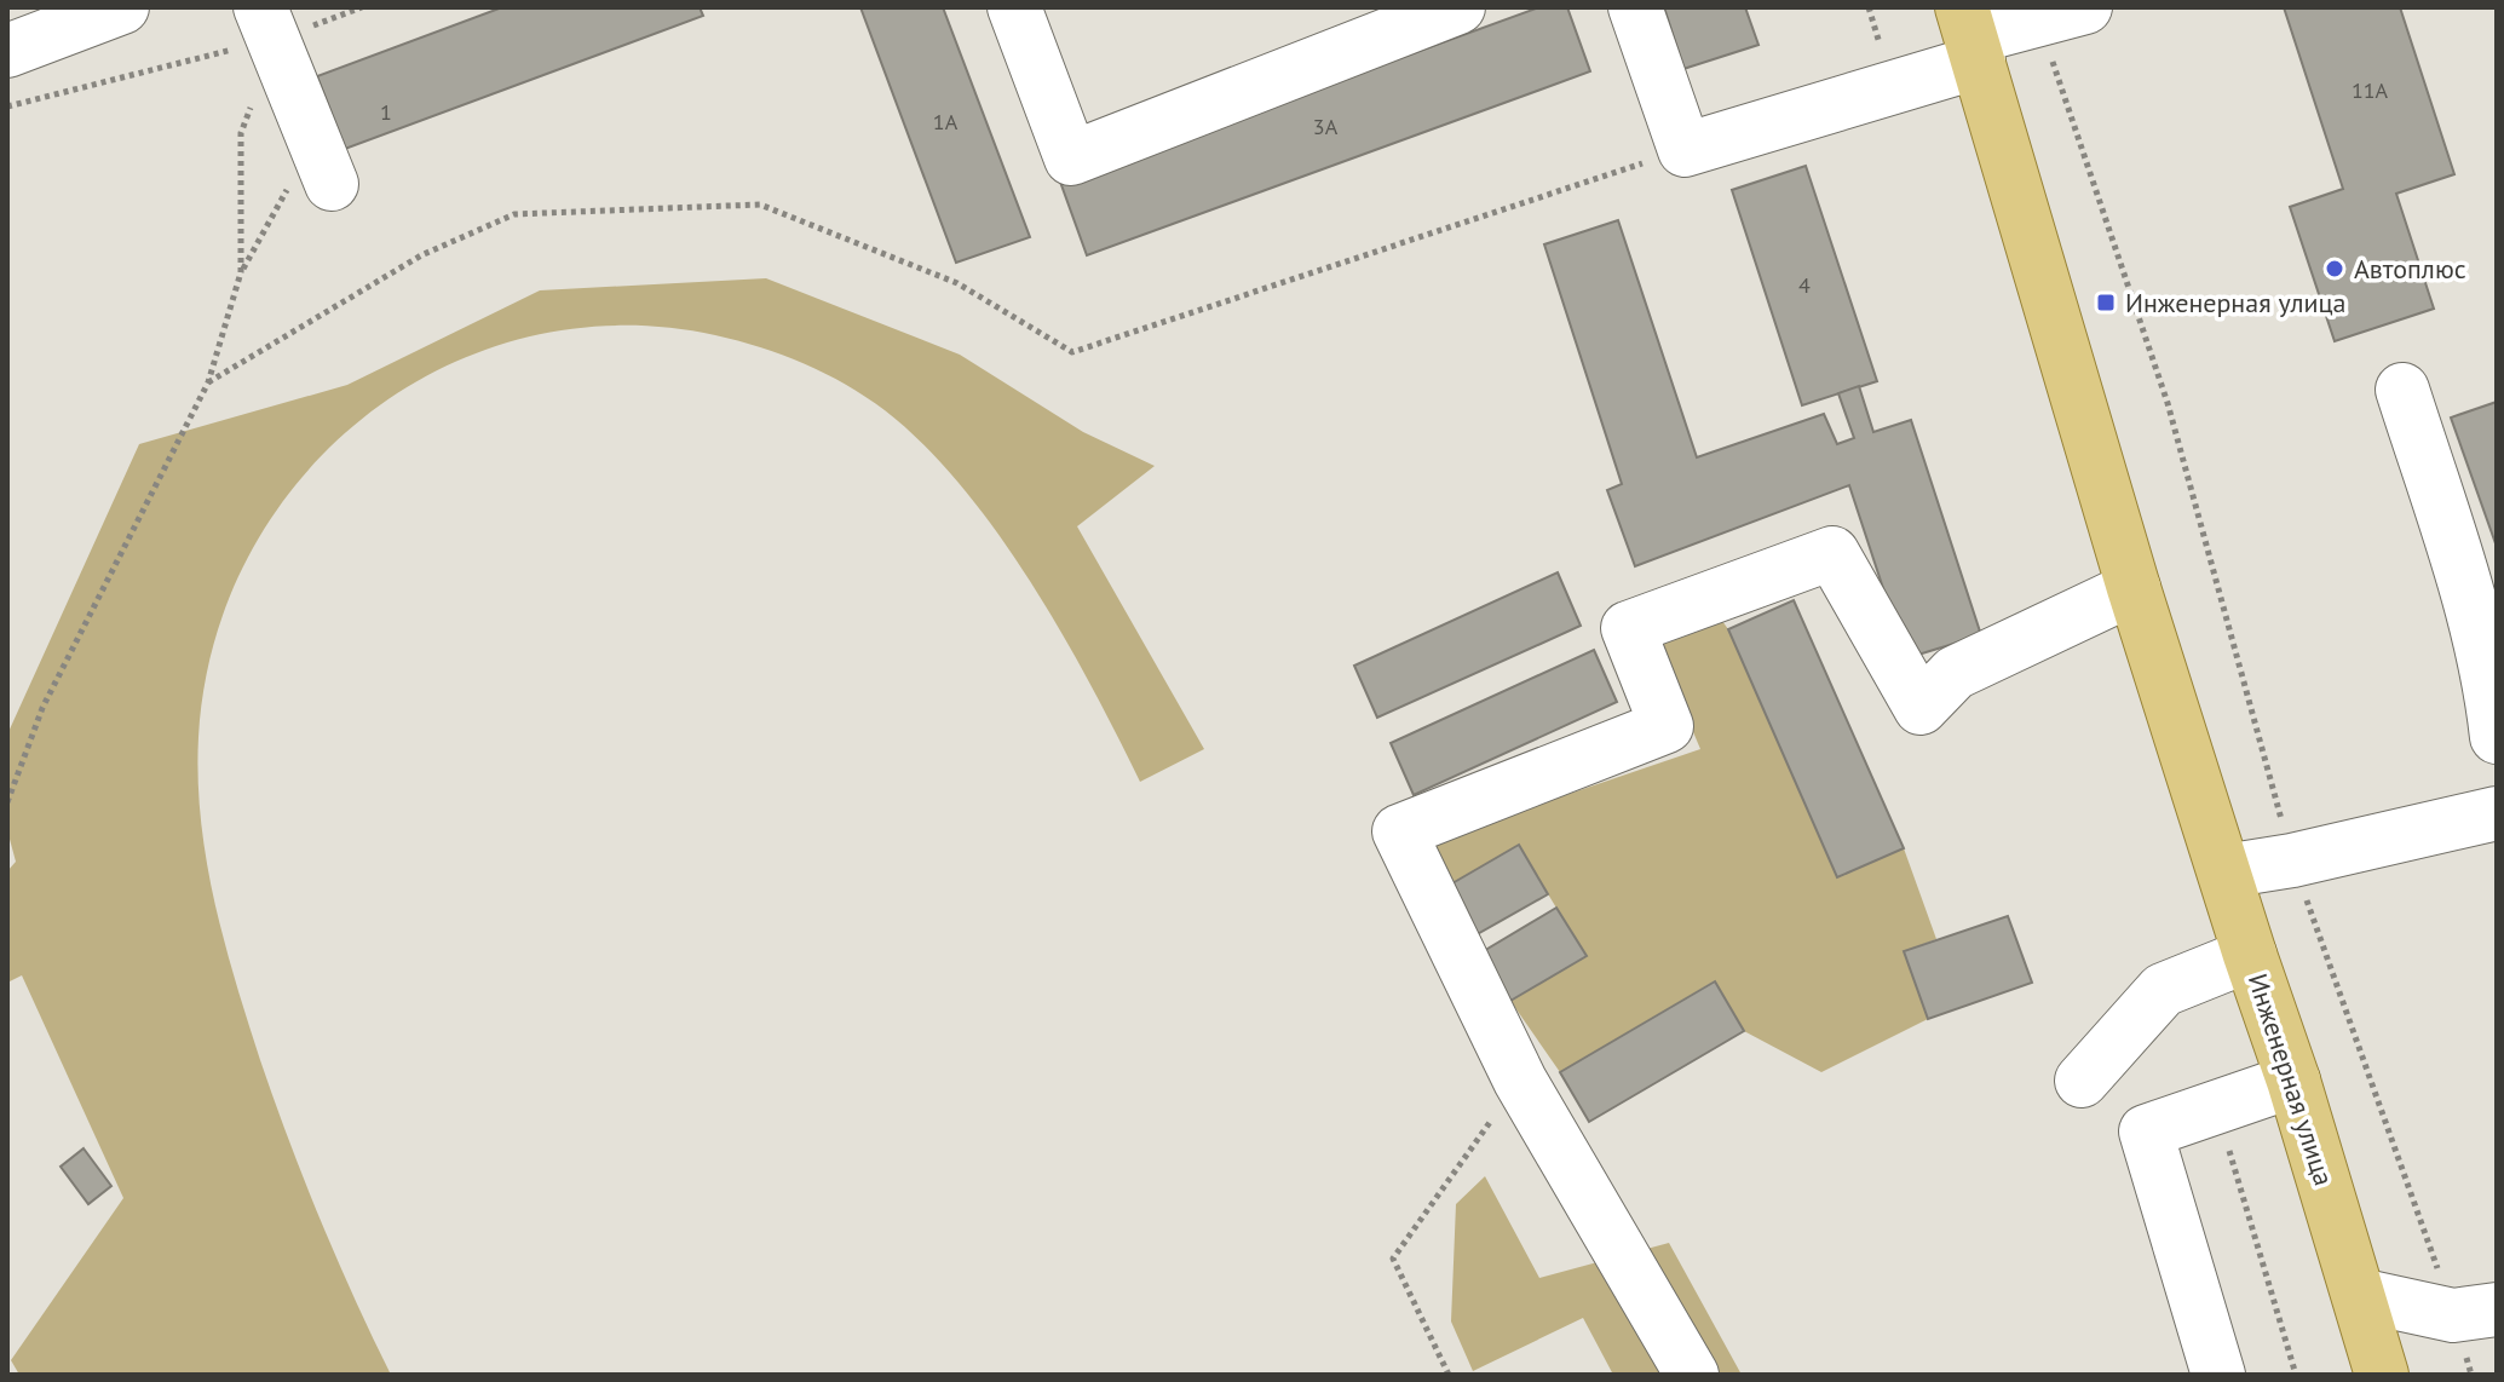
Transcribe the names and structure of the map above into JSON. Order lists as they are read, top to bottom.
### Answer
{
  "streets": {
    "main road": ["Инженерная улица"]
  },
  "places": {
    "other": ["Автоплюс"],
    "transit": ["Инженерная улица"]
  },
  "house_numbers": [
    "11А",
    "1",
    "1А",
    "3А",
    "4"
  ]
}
